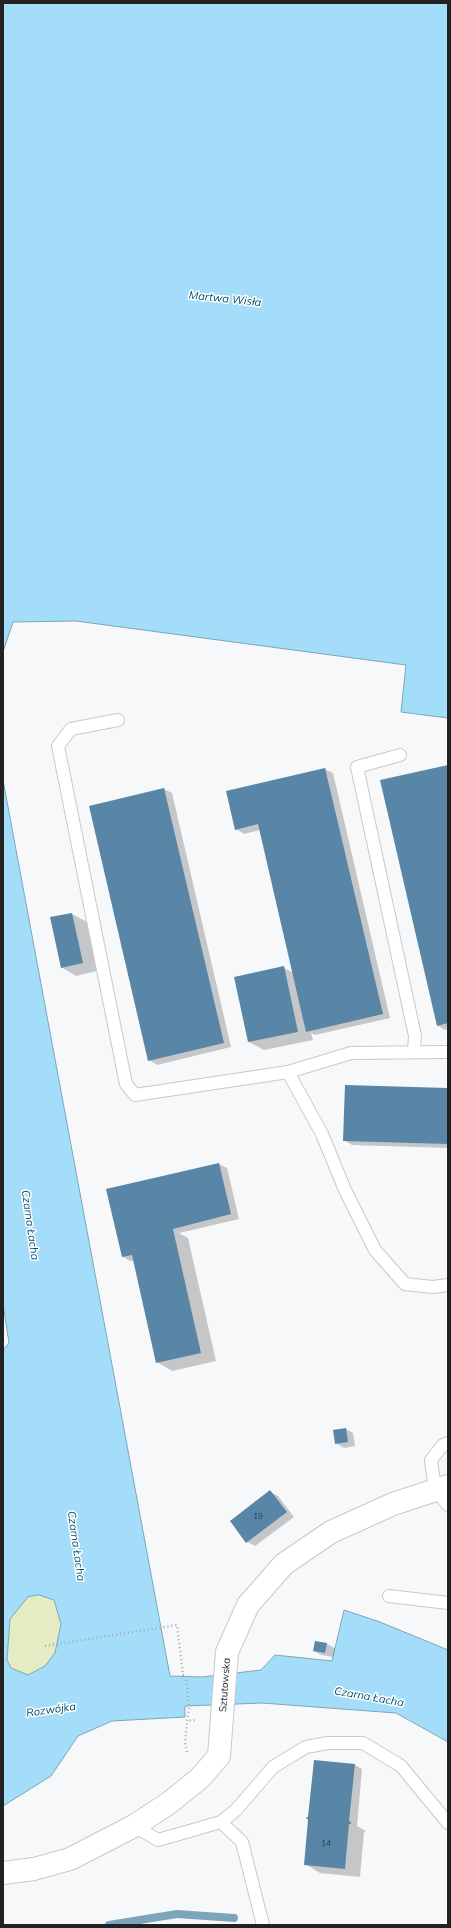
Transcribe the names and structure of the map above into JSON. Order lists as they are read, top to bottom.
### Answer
{
  "streets": {
    "street": ["Sztutowska"]
  },
  "water": ["Martwa Wisła", "Czarna Łacha", "Rozwójka"],
  "house_numbers": ["19", "14"]
}
